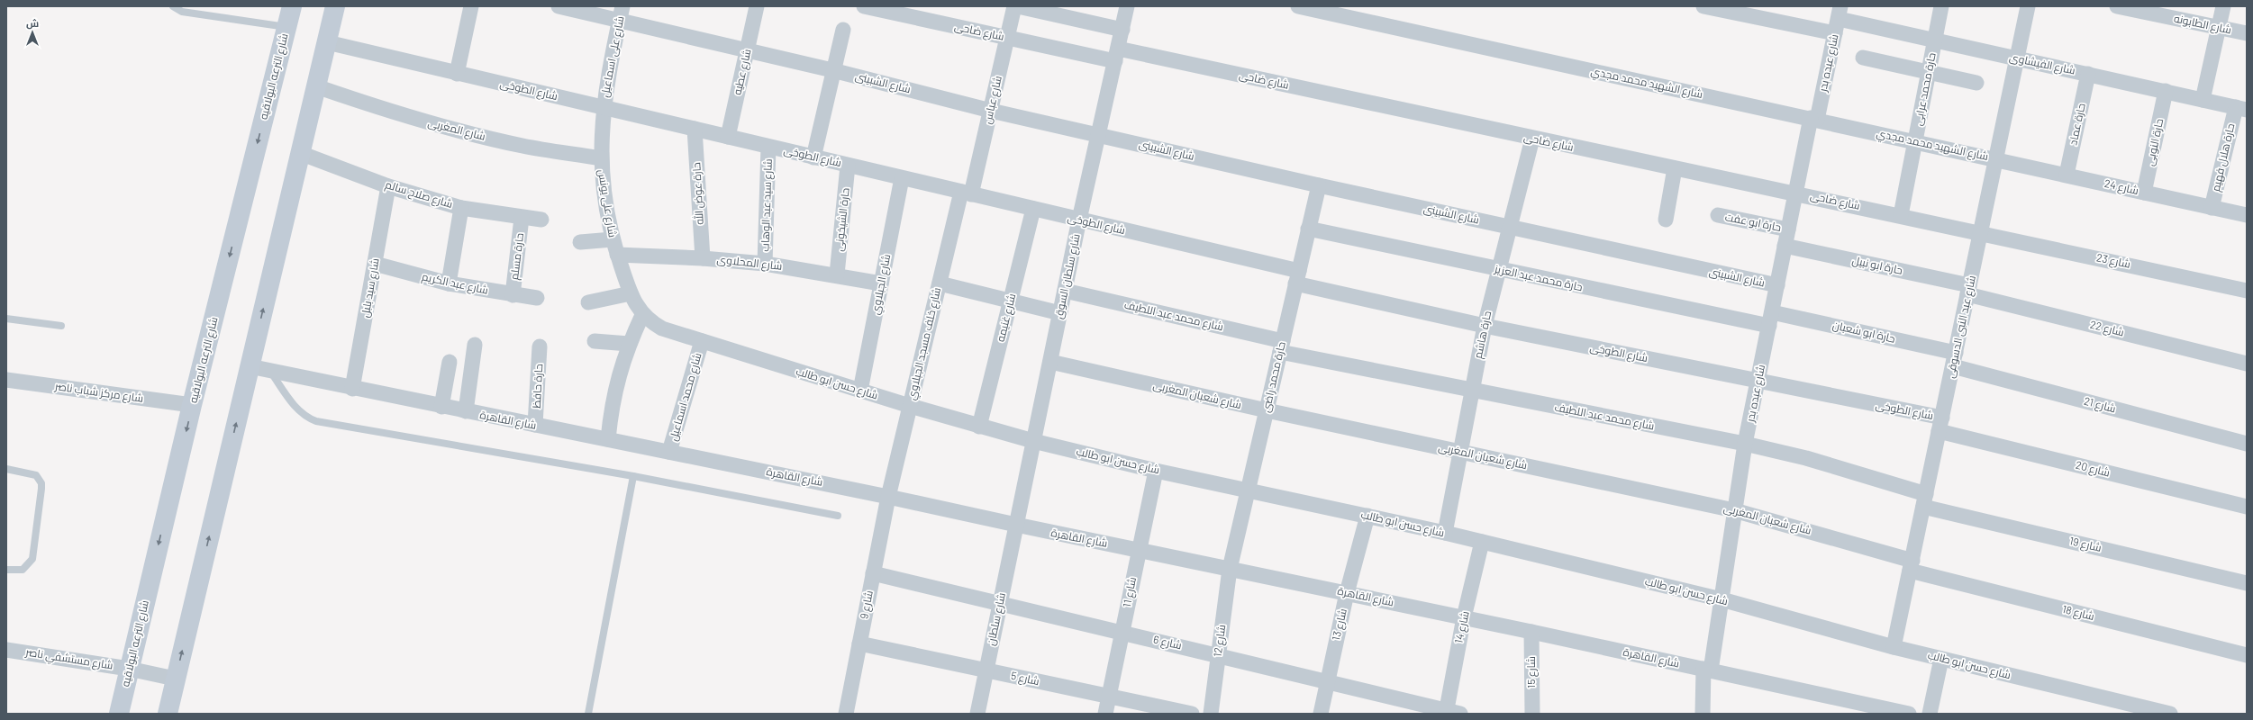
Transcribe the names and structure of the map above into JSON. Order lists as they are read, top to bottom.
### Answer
{
  "streets": {
    "street": [
      "شارع الطابونه",
      "شارع ضاحى",
      "شارع على اسماعيل",
      "شارع عبده بدر",
      "شارع الفيشاوى",
      "شارع عطيه",
      "شارع الترعه البولاقيه",
      "شارع الشبينى",
      "شارع الشهيد محمد مجدي",
      "حارة محمد عرابى",
      "شارع الطوخى",
      "شارع عباس",
      "حارة عماد",
      "شارع المغربى",
      "حارة النوبى",
      "حارة هلال فهيم",
      "شارع 24",
      "حارة عوض الله",
      "شارع صلاح سالم",
      "شارع على يونس",
      "شارع سيد عبد الوهاب",
      "حارة الشيخونى",
      "حارة ابو عفت",
      "حارة مسلم",
      "شارع 23",
      "شارع المحلاوى",
      "حارة ابو نبيل",
      "شارع سلطان السوق",
      "حارة محمد عبد العزيز",
      "شارع عبد الكريم",
      "شارع الجبلاوي",
      "شارع سيد بلبل",
      "شارع محمد عبد اللطيف",
      "شارع غنيمه",
      "شارع عبد النبى الدسوقى",
      "شارع 22",
      "حارة ابو شعبان",
      "حارة هاشم",
      "شارع خلف مسجد الجبلاوي",
      "حارة محمد راضى",
      "شارع حسن ابو طالب",
      "حارة حافظ",
      "شارع مركز شباب ناصر",
      "شارع شعبان المغربى",
      "شارع محمد اسماعيل",
      "شارع 21",
      "شارع القاهرة",
      "شارع 20",
      "شارع 19",
      "شارع 11",
      "شارع 9",
      "شارع 18",
      "شارع سلطان",
      "شارع 13",
      "شارع 14",
      "شارع 12",
      "شارع 6",
      "شارع مستشفي ناصر",
      "شارع 15",
      "شارع 5"
    ]
  },
  "crossings": [
    ["شارع ضاحى", "شارع عبده بدر"],
    ["شارع ضاحى", "حارة محمد عرابى"],
    ["شارع ضاحى", "شارع عباس"],
    ["شارع ضاحى", "شارع 23"],
    ["شارع ضاحى", "شارع سلطان السوق"],
    ["شارع ضاحى", "شارع عبد النبى الدسوقى"],
    ["شارع ضاحى", "حارة هاشم"],
    ["شارع على اسماعيل", "شارع الشبينى"],
    ["شارع على اسماعيل", "شارع الطوخى"],
    ["شارع على اسماعيل", "شارع على يونس"],
    ["شارع عبده بدر", "شارع الفيشاوى"],
    ["شارع عبده بدر", "شارع الشبينى"],
    ["شارع عبده بدر", "شارع الشهيد محمد مجدي"],
    ["شارع عبده بدر", "شارع الطوخى"],
    ["شارع عبده بدر", "حارة ابو عفت"],
    ["شارع عبده بدر", "حارة ابو نبيل"],
    ["شارع عبده بدر", "حارة محمد عبد العزيز"],
    ["شارع عبده بدر", "شارع محمد عبد اللطيف"],
    ["شارع عبده بدر", "حارة ابو شعبان"],
    ["شارع عبده بدر", "شارع حسن ابو طالب"],
    ["شارع عبده بدر", "شارع شعبان المغربى"],
    ["شارع عبده بدر", "شارع القاهرة"],
    ["شارع الفيشاوى", "حارة محمد عرابى"],
    ["شارع الفيشاوى", "حارة عماد"],
    ["شارع الفيشاوى", "حارة النوبى"],
    ["شارع الفيشاوى", "حارة هلال فهيم"],
    ["شارع الفيشاوى", "شارع عبد النبى الدسوقى"],
    ["شارع عطيه", "شارع الشبينى"],
    ["شارع عطيه", "شارع الطوخى"],
    ["شارع الترعه البولاقيه", "شارع مركز شباب ناصر"],
    ["شارع الترعه البولاقيه", "شارع مستشفي ناصر"],
    ["شارع الشبينى", "شارع عباس"],
    ["شارع الشبينى", "شارع سلطان السوق"],
    ["شارع الشبينى", "حارة هاشم"],
    ["شارع الشبينى", "حارة محمد راضى"],
    ["شارع الشهيد محمد مجدي", "حارة محمد عرابى"],
    ["شارع الشهيد محمد مجدي", "شارع 24"],
    ["شارع الشهيد محمد مجدي", "شارع عبد النبى الدسوقى"],
    ["شارع الطوخى", "شارع عباس"],
    ["شارع الطوخى", "حارة عوض الله"],
    ["شارع الطوخى", "شارع على يونس"],
    ["شارع الطوخى", "شارع سيد عبد الوهاب"],
    ["شارع الطوخى", "حارة الشيخونى"],
    ["شارع الطوخى", "شارع سلطان السوق"],
    ["شارع الطوخى", "شارع الجبلاوي"],
    ["شارع الطوخى", "شارع غنيمه"],
    ["شارع الطوخى", "شارع عبد النبى الدسوقى"],
    ["شارع الطوخى", "حارة هاشم"],
    ["شارع الطوخى", "شارع خلف مسجد الجبلاوي"],
    ["شارع الطوخى", "حارة محمد راضى"],
    ["شارع الطوخى", "شارع 20"],
    ["شارع عباس", "شارع خلف مسجد الجبلاوي"],
    ["حارة عماد", "شارع 24"],
    ["شارع المغربى", "شارع على يونس"],
    ["حارة النوبى", "شارع 24"],
    ["حارة هلال فهيم", "شارع 24"],
    ["شارع 24", "شارع عبد النبى الدسوقى"],
    ["حارة عوض الله", "شارع المحلاوى"],
    ["شارع صلاح سالم", "حارة مسلم"],
    ["شارع صلاح سالم", "شارع سيد بلبل"],
    ["شارع على يونس", "شارع المحلاوى"],
    ["شارع على يونس", "شارع حسن ابو طالب"],
    ["شارع سيد عبد الوهاب", "شارع المحلاوى"],
    ["حارة الشيخونى", "شارع المحلاوى"],
    ["حارة مسلم", "شارع عبد الكريم"],
    ["شارع 23", "شارع عبد النبى الدسوقى"],
    ["شارع المحلاوى", "شارع الجبلاوي"],
    ["حارة ابو نبيل", "شارع عبد النبى الدسوقى"],
    ["حارة ابو نبيل", "شارع 22"],
    ["شارع سلطان السوق", "شارع محمد عبد اللطيف"],
    ["شارع سلطان السوق", "شارع حسن ابو طالب"],
    ["شارع سلطان السوق", "شارع شعبان المغربى"],
    ["شارع سلطان السوق", "شارع القاهرة"],
    ["شارع سلطان السوق", "شارع سلطان"],
    ["حارة محمد عبد العزيز", "حارة ابو شعبان"],
    ["حارة محمد عبد العزيز", "حارة هاشم"],
    ["حارة محمد عبد العزيز", "حارة محمد راضى"],
    ["شارع عبد الكريم", "شارع سيد بلبل"],
    ["شارع الجبلاوي", "شارع حسن ابو طالب"],
    ["شارع سيد بلبل", "شارع القاهرة"],
    ["شارع محمد عبد اللطيف", "شارع عبد النبى الدسوقى"],
    ["شارع محمد عبد اللطيف", "حارة هاشم"],
    ["شارع محمد عبد اللطيف", "حارة محمد راضى"],
    ["شارع محمد عبد اللطيف", "شارع 19"],
    ["شارع غنيمه", "شارع حسن ابو طالب"],
    ["شارع عبد النبى الدسوقى", "شارع 22"],
    ["شارع عبد النبى الدسوقى", "حارة ابو شعبان"],
    ["شارع عبد النبى الدسوقى", "شارع حسن ابو طالب"],
    ["شارع عبد النبى الدسوقى", "شارع شعبان المغربى"],
    ["شارع عبد النبى الدسوقى", "شارع 21"],
    ["شارع عبد النبى الدسوقى", "شارع 20"],
    ["شارع عبد النبى الدسوقى", "شارع 19"],
    ["شارع عبد النبى الدسوقى", "شارع 18"],
    ["حارة ابو شعبان", "شارع 21"],
    ["حارة هاشم", "شارع حسن ابو طالب"],
    ["حارة هاشم", "شارع شعبان المغربى"],
    ["شارع خلف مسجد الجبلاوي", "شارع حسن ابو طالب"],
    ["شارع خلف مسجد الجبلاوي", "شارع القاهرة"],
    ["شارع خلف مسجد الجبلاوي", "شارع 9"],
    ["حارة محمد راضى", "شارع حسن ابو طالب"],
    ["حارة محمد راضى", "شارع شعبان المغربى"],
    ["حارة محمد راضى", "شارع القاهرة"],
    ["حارة محمد راضى", "شارع 12"],
    ["شارع حسن ابو طالب", "شارع محمد اسماعيل"],
    ["شارع حسن ابو طالب", "شارع 11"],
    ["شارع حسن ابو طالب", "شارع 13"],
    ["شارع حسن ابو طالب", "شارع 14"],
    ["حارة حافظ", "شارع القاهرة"],
    ["شارع شعبان المغربى", "شارع 18"],
    ["شارع محمد اسماعيل", "شارع القاهرة"],
    ["شارع القاهرة", "شارع 11"],
    ["شارع القاهرة", "شارع 9"],
    ["شارع القاهرة", "شارع سلطان"],
    ["شارع القاهرة", "شارع 13"],
    ["شارع القاهرة", "شارع 14"],
    ["شارع القاهرة", "شارع 12"],
    ["شارع القاهرة", "شارع 15"],
    ["شارع 11", "شارع 6"],
    ["شارع 11", "شارع 5"],
    ["شارع 9", "شارع 6"],
    ["شارع 9", "شارع 5"],
    ["شارع سلطان", "شارع 6"],
    ["شارع سلطان", "شارع 5"],
    ["شارع 13", "شارع 6"],
    ["شارع 14", "شارع 6"],
    ["شارع 12", "شارع 6"]
  ],
  "north": "top"
}
